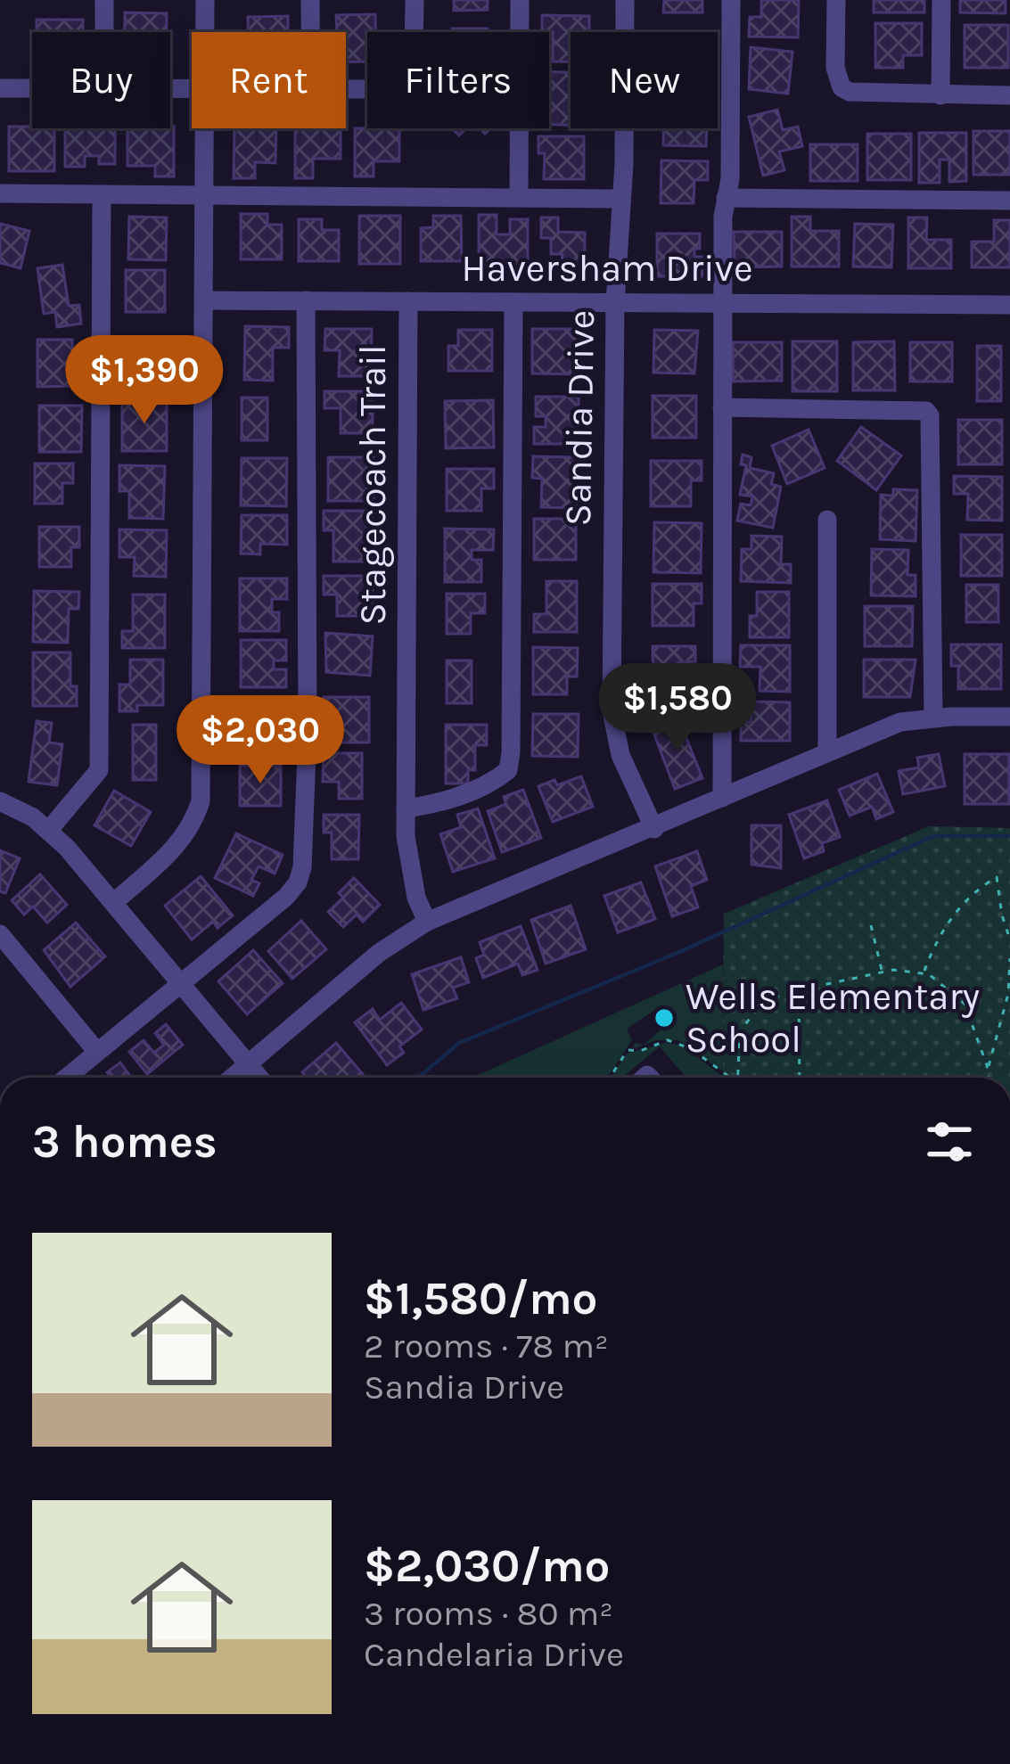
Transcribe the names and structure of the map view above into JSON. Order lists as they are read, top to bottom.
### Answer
{
  "streets": {
    "street": ["Haversham Drive", "Sandia Drive", "Stagecoach Trail"]
  },
  "crossings": [
    ["Haversham Drive", "Sandia Drive"],
    ["Haversham Drive", "Stagecoach Trail"]
  ],
  "places": ["Wells Elementary School"],
  "page": {
    "chip": [
      "Buy",
      "Rent",
      "Filters",
      "New"
    ],
    "price": ["$1,390", "$1,580", "$2,030"],
    "heading": "3 homes",
    "list": [
      {
        "name": "$1,580/mo",
        "note": "2 rooms · 78 m² · Sandia Drive"
      },
      {
        "name": "$2,030/mo",
        "note": "3 rooms · 80 m² · Candelaria Drive"
      }
    ]
  }
}
